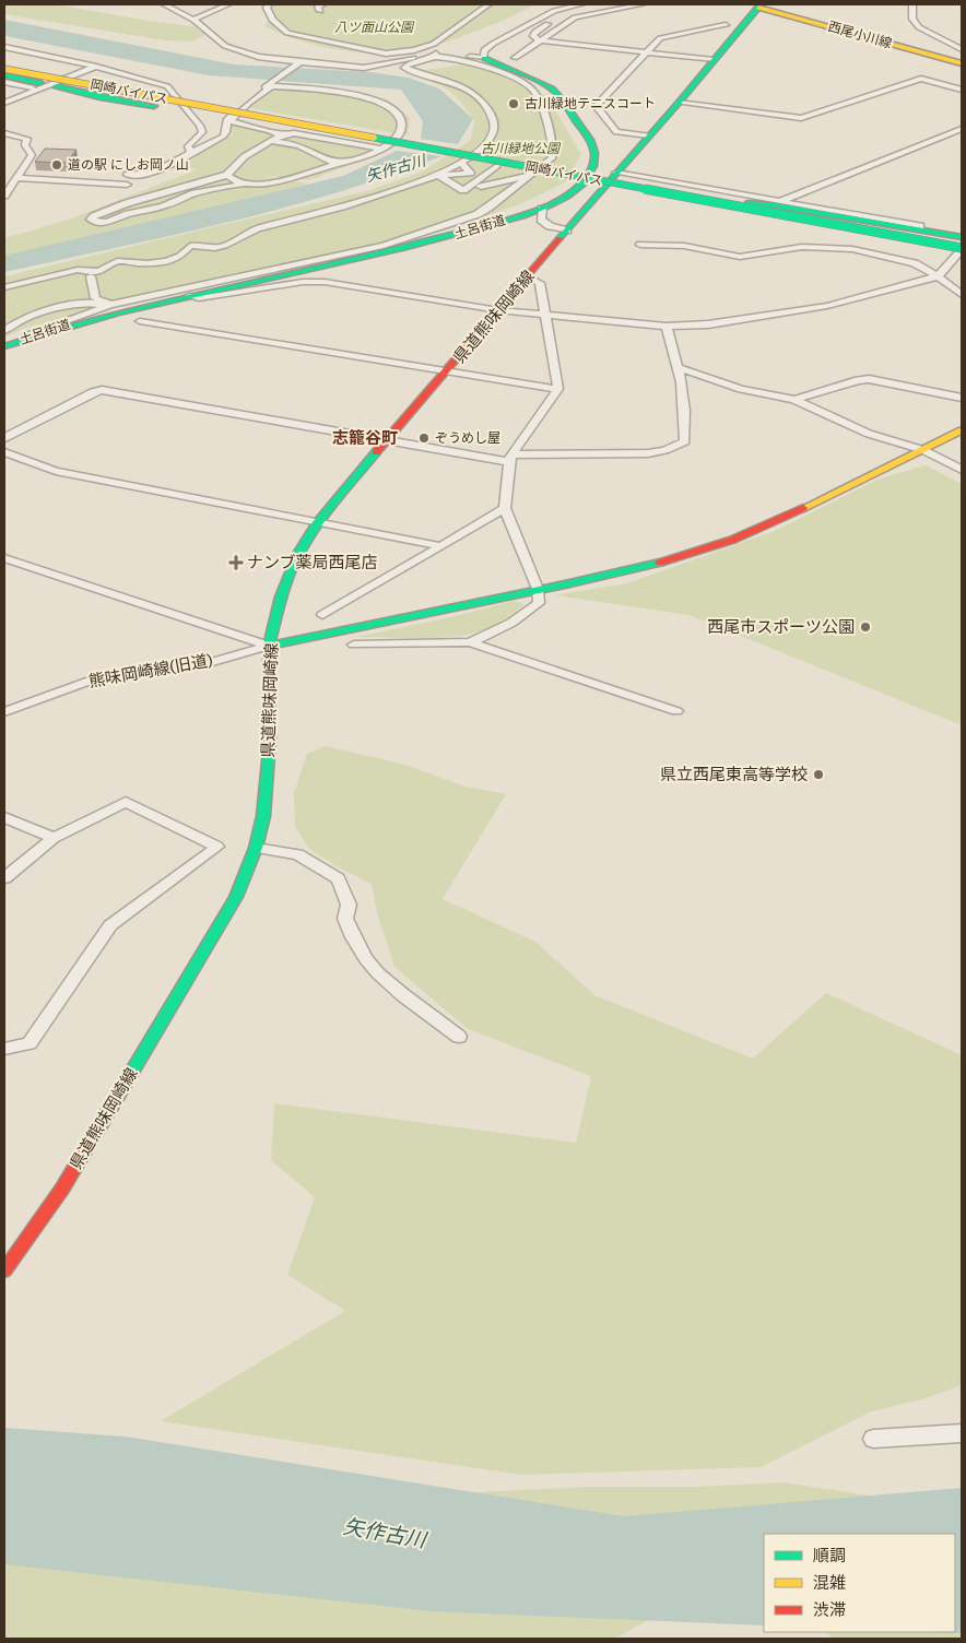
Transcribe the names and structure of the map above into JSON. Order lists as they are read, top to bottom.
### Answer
{
  "streets": {
    "main road": [
      "西尾小川線",
      "岡崎バイパス",
      "土呂街道",
      "県道熊味岡崎線"
    ],
    "street": ["熊味岡崎線(旧道)"]
  },
  "crossings": [
    ["西尾小川線", "県道熊味岡崎線"],
    ["県道熊味岡崎線", "熊味岡崎線(旧道)"]
  ],
  "districts": ["志籠谷町"],
  "water": ["矢作古川"],
  "parks": ["八ツ面山公園", "古川緑地公園"],
  "places": {
    "other": [
      "古川緑地テニスコート",
      "道の駅 にしお岡ノ山",
      "ぞうめし屋",
      "西尾市スポーツ公園",
      "県立西尾東高等学校"
    ],
    "health": ["ナンブ薬局西尾店"]
  },
  "legend": ["順調", "混雑", "渋滞"]
}
